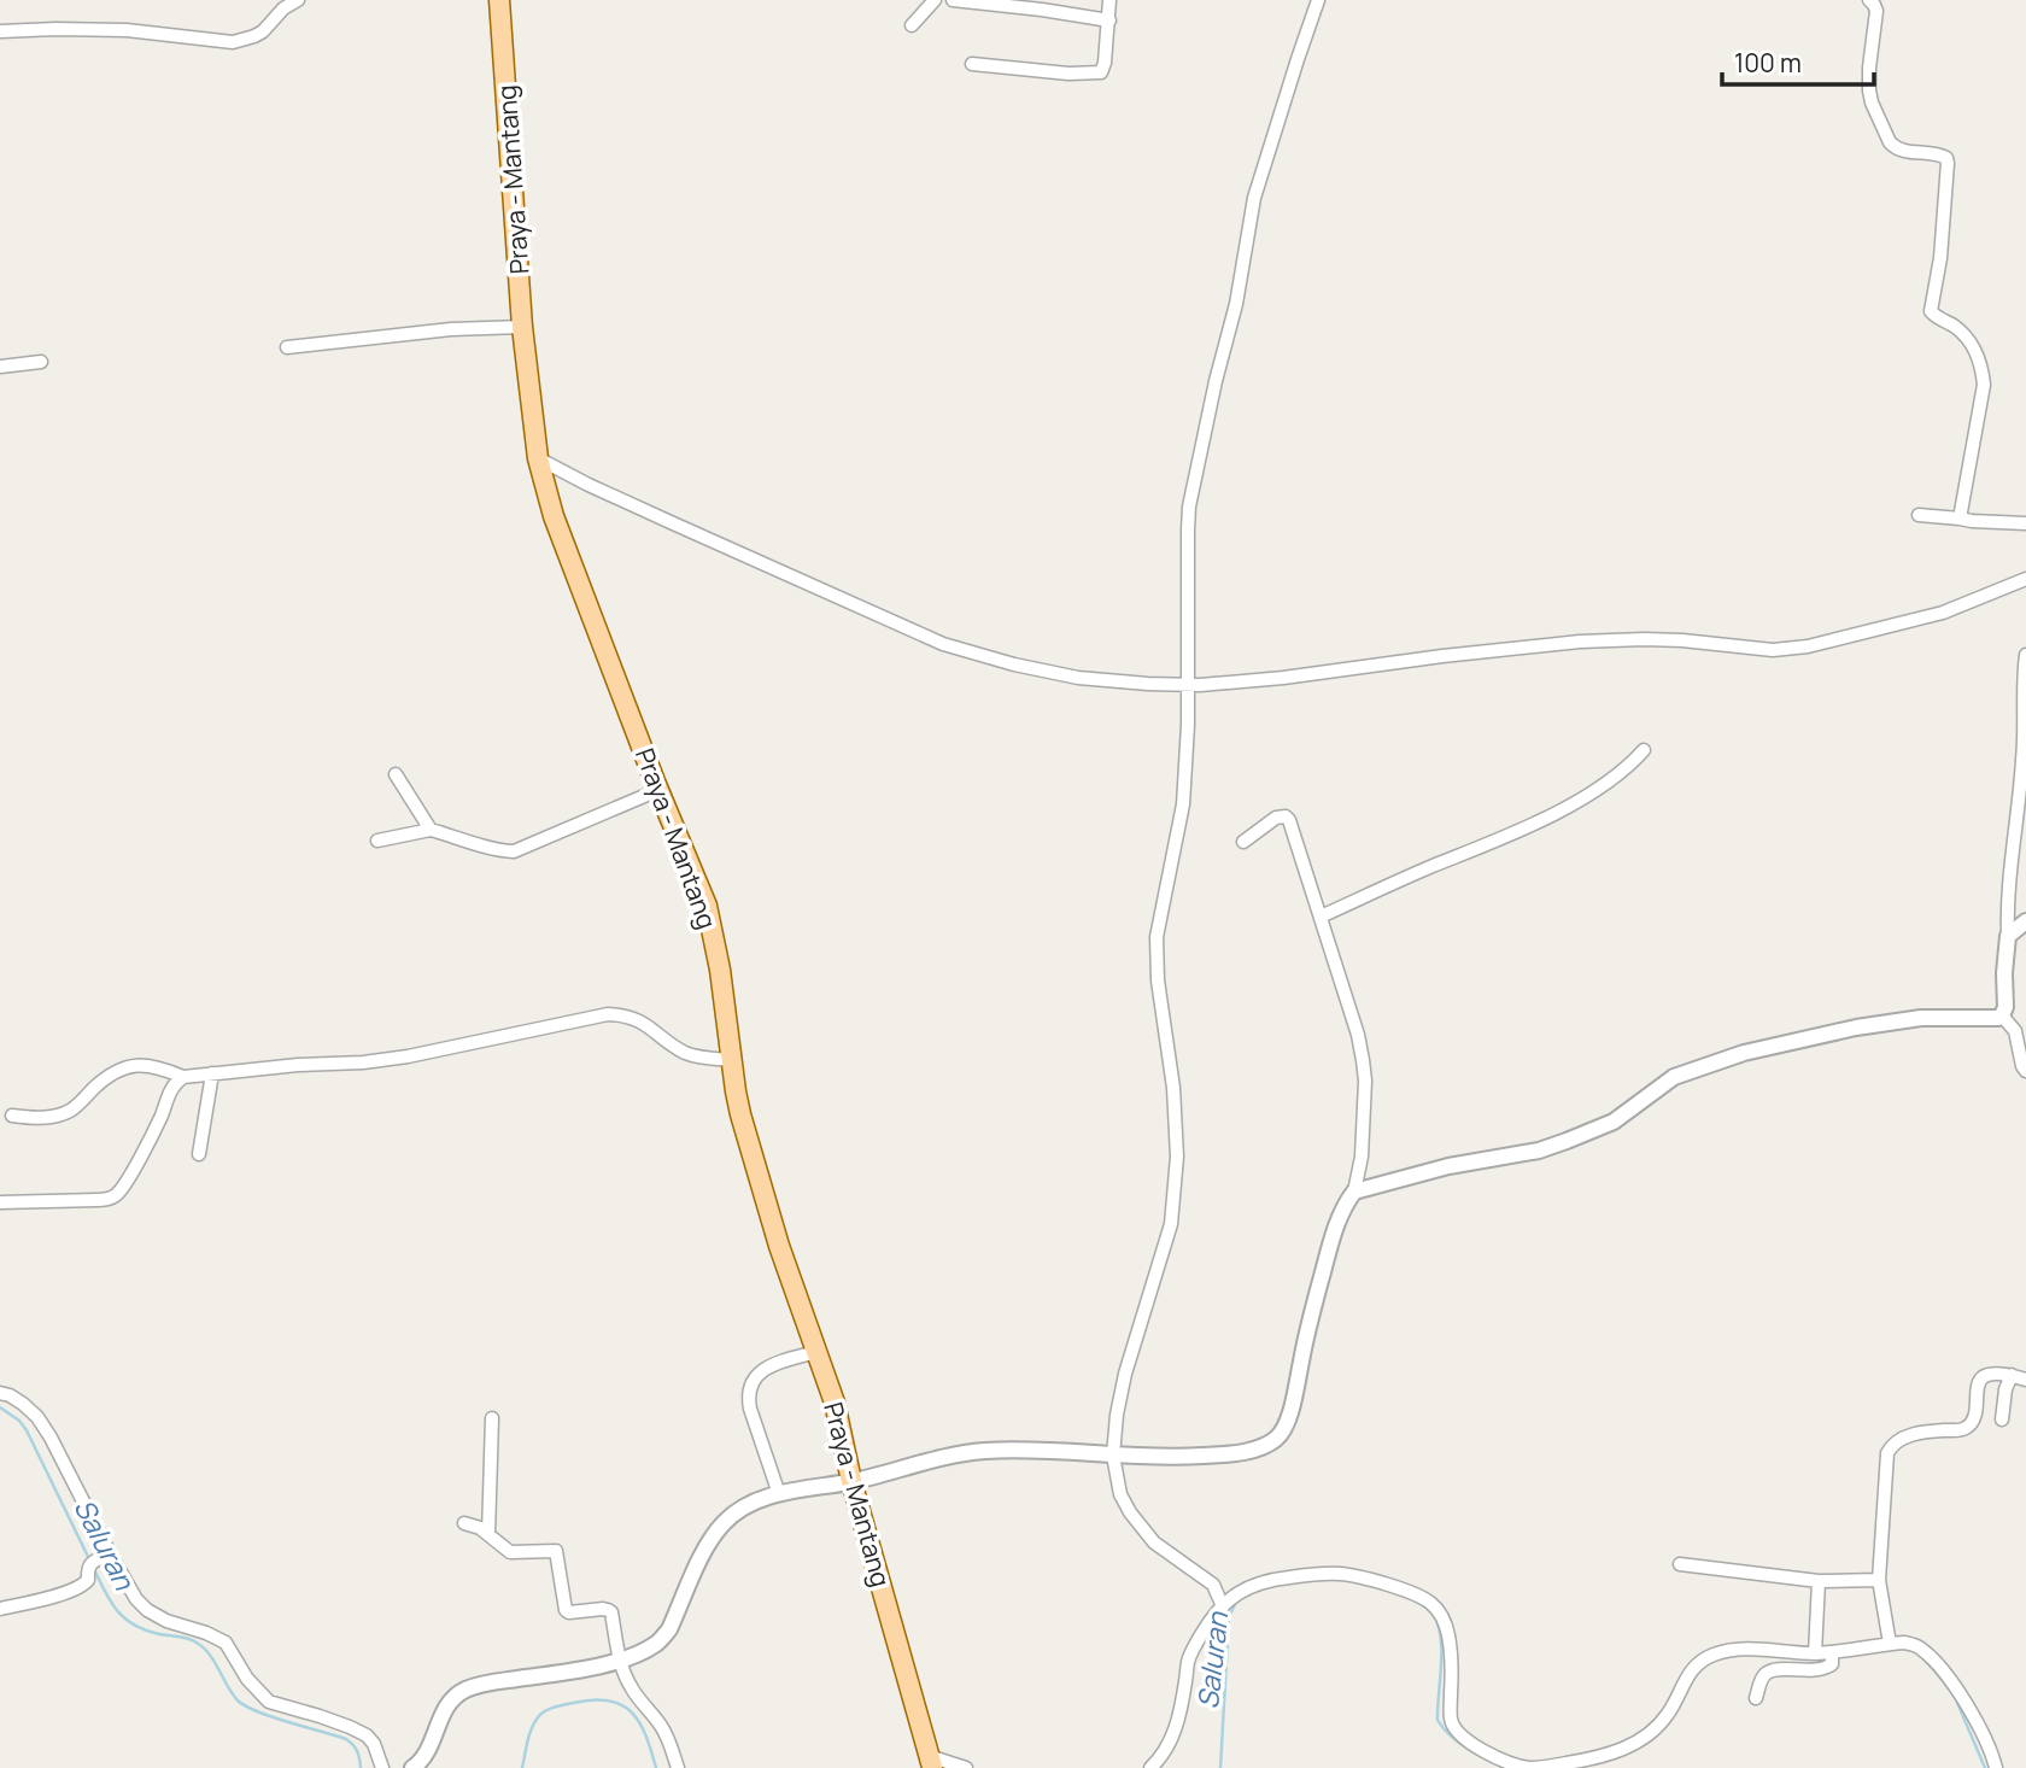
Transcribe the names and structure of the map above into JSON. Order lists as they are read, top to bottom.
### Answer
{
  "streets": {
    "main road": ["Praya - Mantang"]
  },
  "water": ["Saluran"],
  "scale_bar": "100 m"
}
